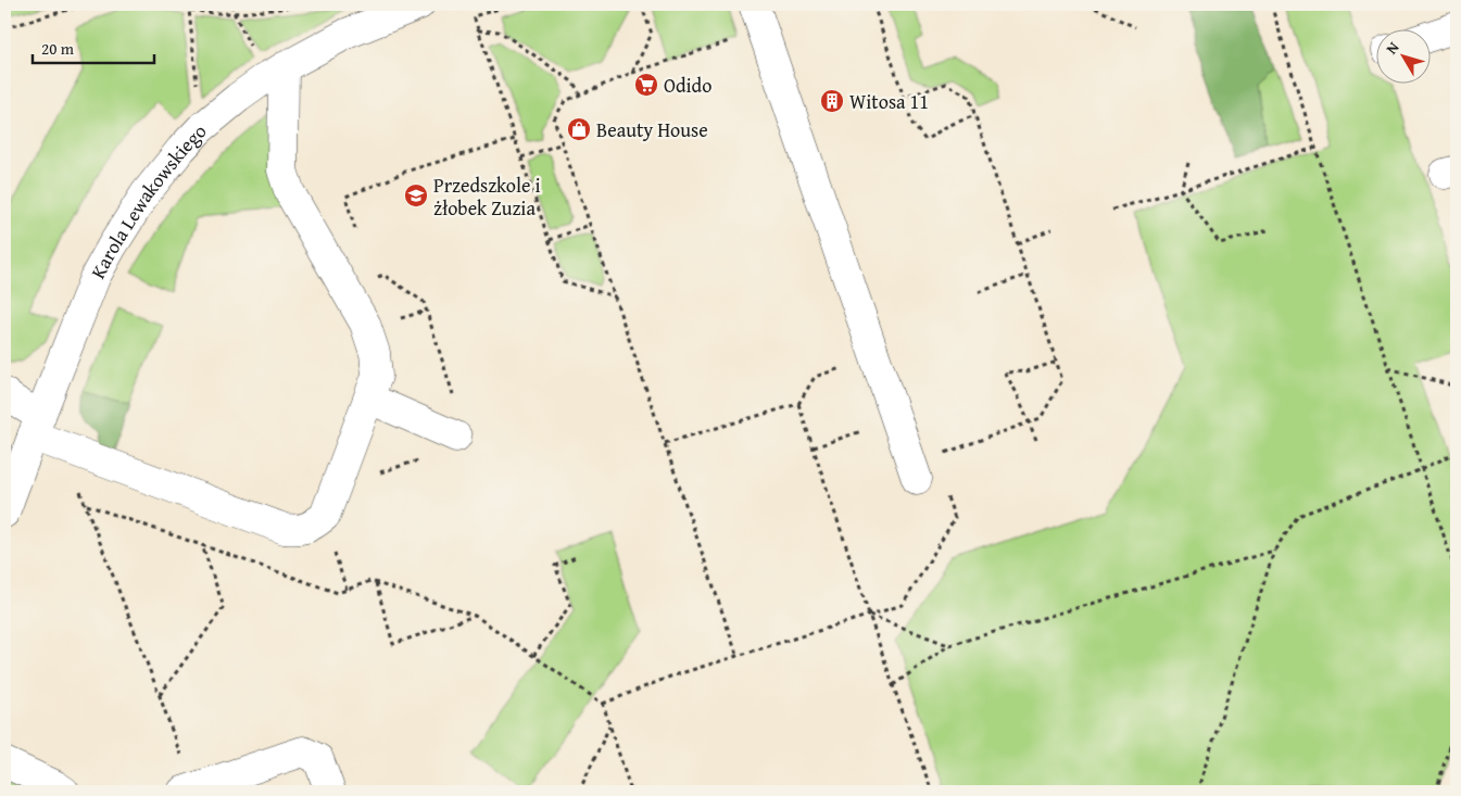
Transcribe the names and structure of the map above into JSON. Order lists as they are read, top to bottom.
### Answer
{
  "streets": {
    "street": ["Karola Lewakowskiego"]
  },
  "places": {
    "supermarket": ["Odido"],
    "building": ["Witosa 11"],
    "shop": ["Beauty House"],
    "school or university": ["Przedszkole i żłobek Zuzia"]
  },
  "scale_bar": "20 m",
  "north": "top left"
}
